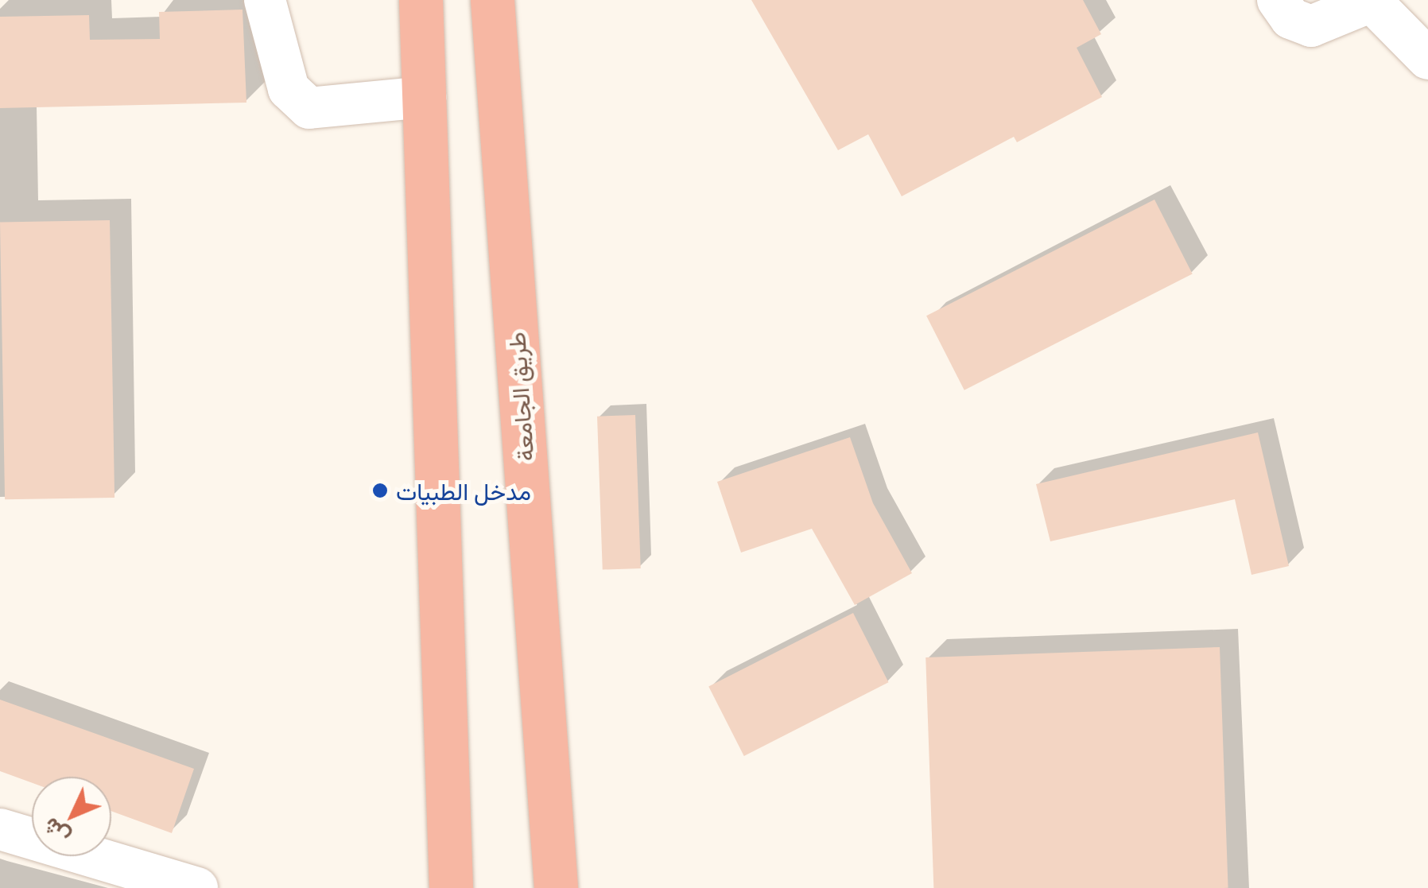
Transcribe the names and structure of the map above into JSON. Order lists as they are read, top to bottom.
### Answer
{
  "streets": {
    "highway": ["طريق الجامعة"]
  },
  "places": ["مدخل الطبيات"],
  "north": "bottom left"
}
